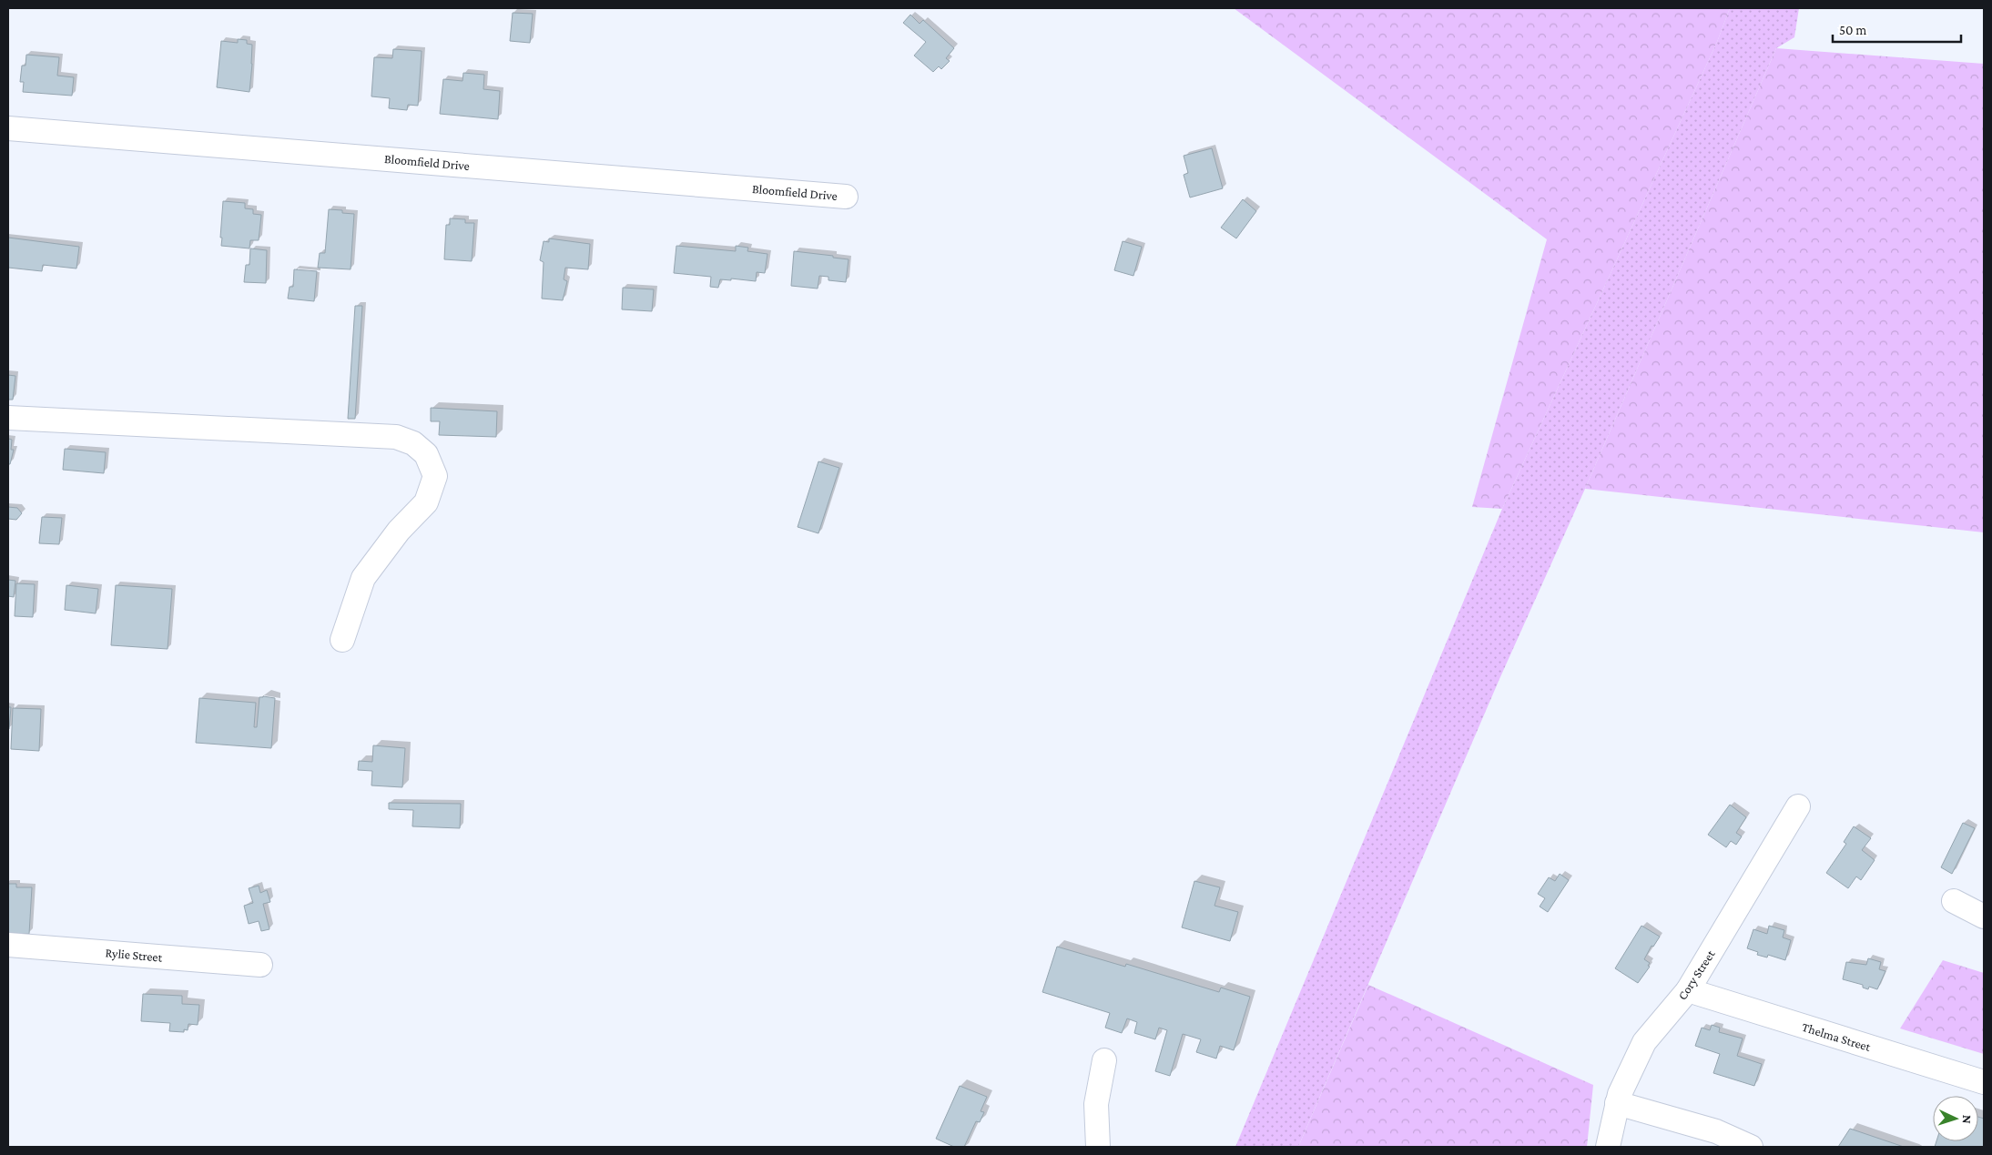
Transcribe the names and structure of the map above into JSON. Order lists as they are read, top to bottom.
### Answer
{
  "streets": {
    "street": [
      "Bloomfield Drive",
      "Rylie Street",
      "Cory Street",
      "Thelma Street"
    ]
  },
  "crossings": [
    ["Cory Street", "Thelma Street"]
  ],
  "scale_bar": "50 m",
  "north": "right"
}
